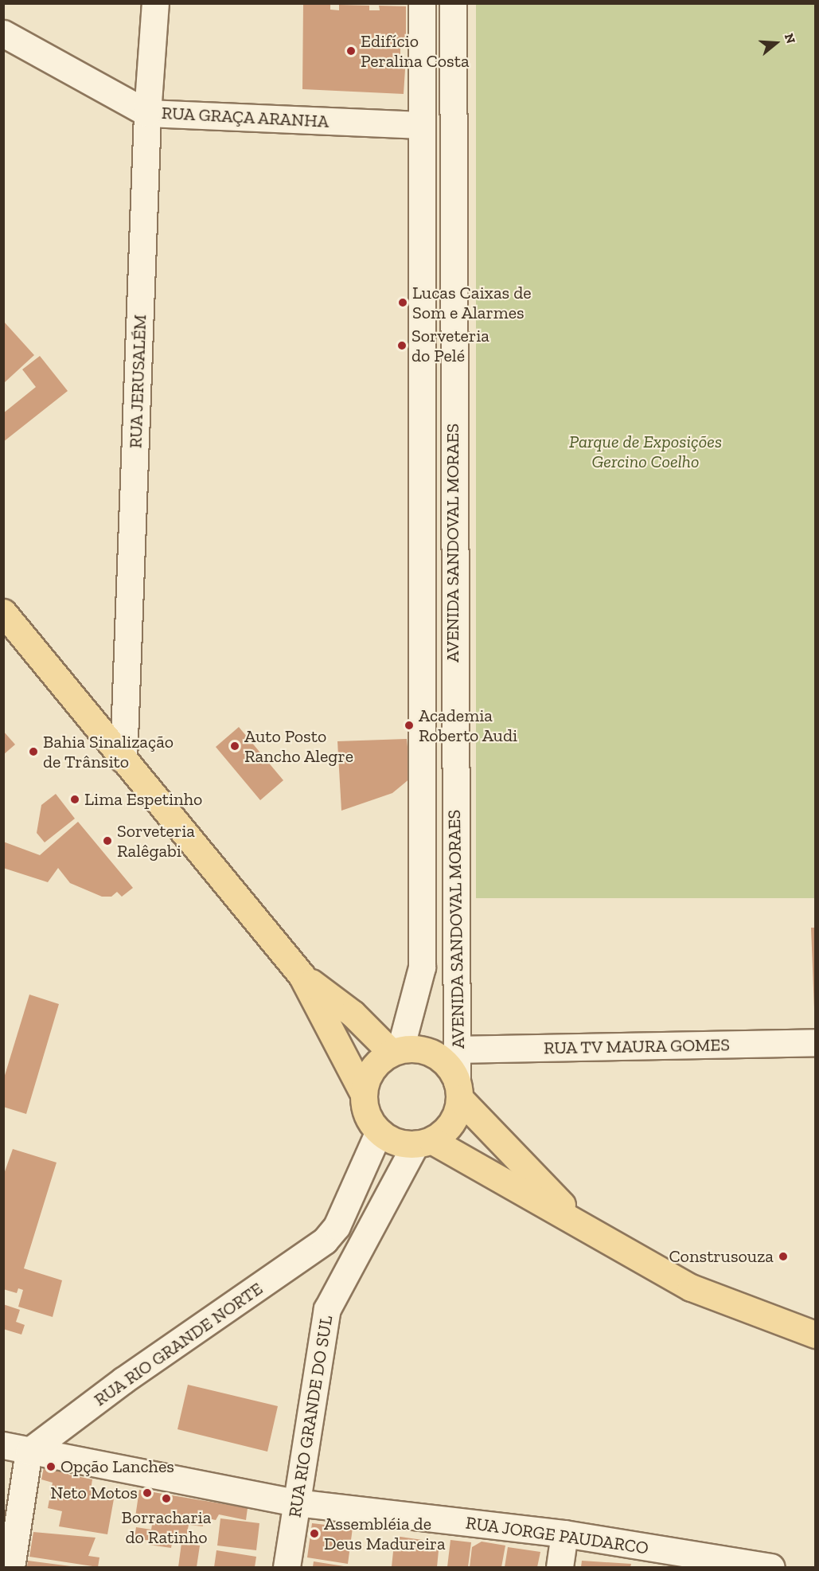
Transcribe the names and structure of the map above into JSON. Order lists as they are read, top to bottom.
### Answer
{
  "streets": {
    "street": [
      "RUA GRAÇA ARANHA",
      "RUA JERUSALÉM",
      "AVENIDA SANDOVAL MORAES",
      "RUA TV MAURA GOMES",
      "RUA RIO GRANDE NORTE",
      "RUA RIO GRANDE DO SUL",
      "RUA JORGE PAUDARCO"
    ]
  },
  "crossings": [
    ["RUA GRAÇA ARANHA", "RUA JERUSALÉM"],
    ["RUA GRAÇA ARANHA", "AVENIDA SANDOVAL MORAES"],
    ["AVENIDA SANDOVAL MORAES", "RUA TV MAURA GOMES"],
    ["AVENIDA SANDOVAL MORAES", "RUA RIO GRANDE NORTE"],
    ["AVENIDA SANDOVAL MORAES", "RUA RIO GRANDE DO SUL"],
    ["RUA RIO GRANDE NORTE", "RUA RIO GRANDE DO SUL"],
    ["RUA RIO GRANDE NORTE", "RUA JORGE PAUDARCO"],
    ["RUA RIO GRANDE DO SUL", "RUA JORGE PAUDARCO"]
  ],
  "parks": ["Parque de Exposições Gercino Coelho"],
  "places": [
    "Edifício Peralina Costa",
    "Lucas Caixas de Som e Alarmes",
    "Sorveteria do Pelé",
    "Academia Roberto Audi",
    "Auto Posto Rancho Alegre",
    "Bahia Sinalização de Trânsito",
    "Lima Espetinho",
    "Sorveteria Ralêgabi",
    "Construsouza",
    "Opção Lanches",
    "Neto Motos",
    "Borracharia do Ratinho",
    "Assembléia de Deus Madureira"
  ],
  "north": "right"
}
